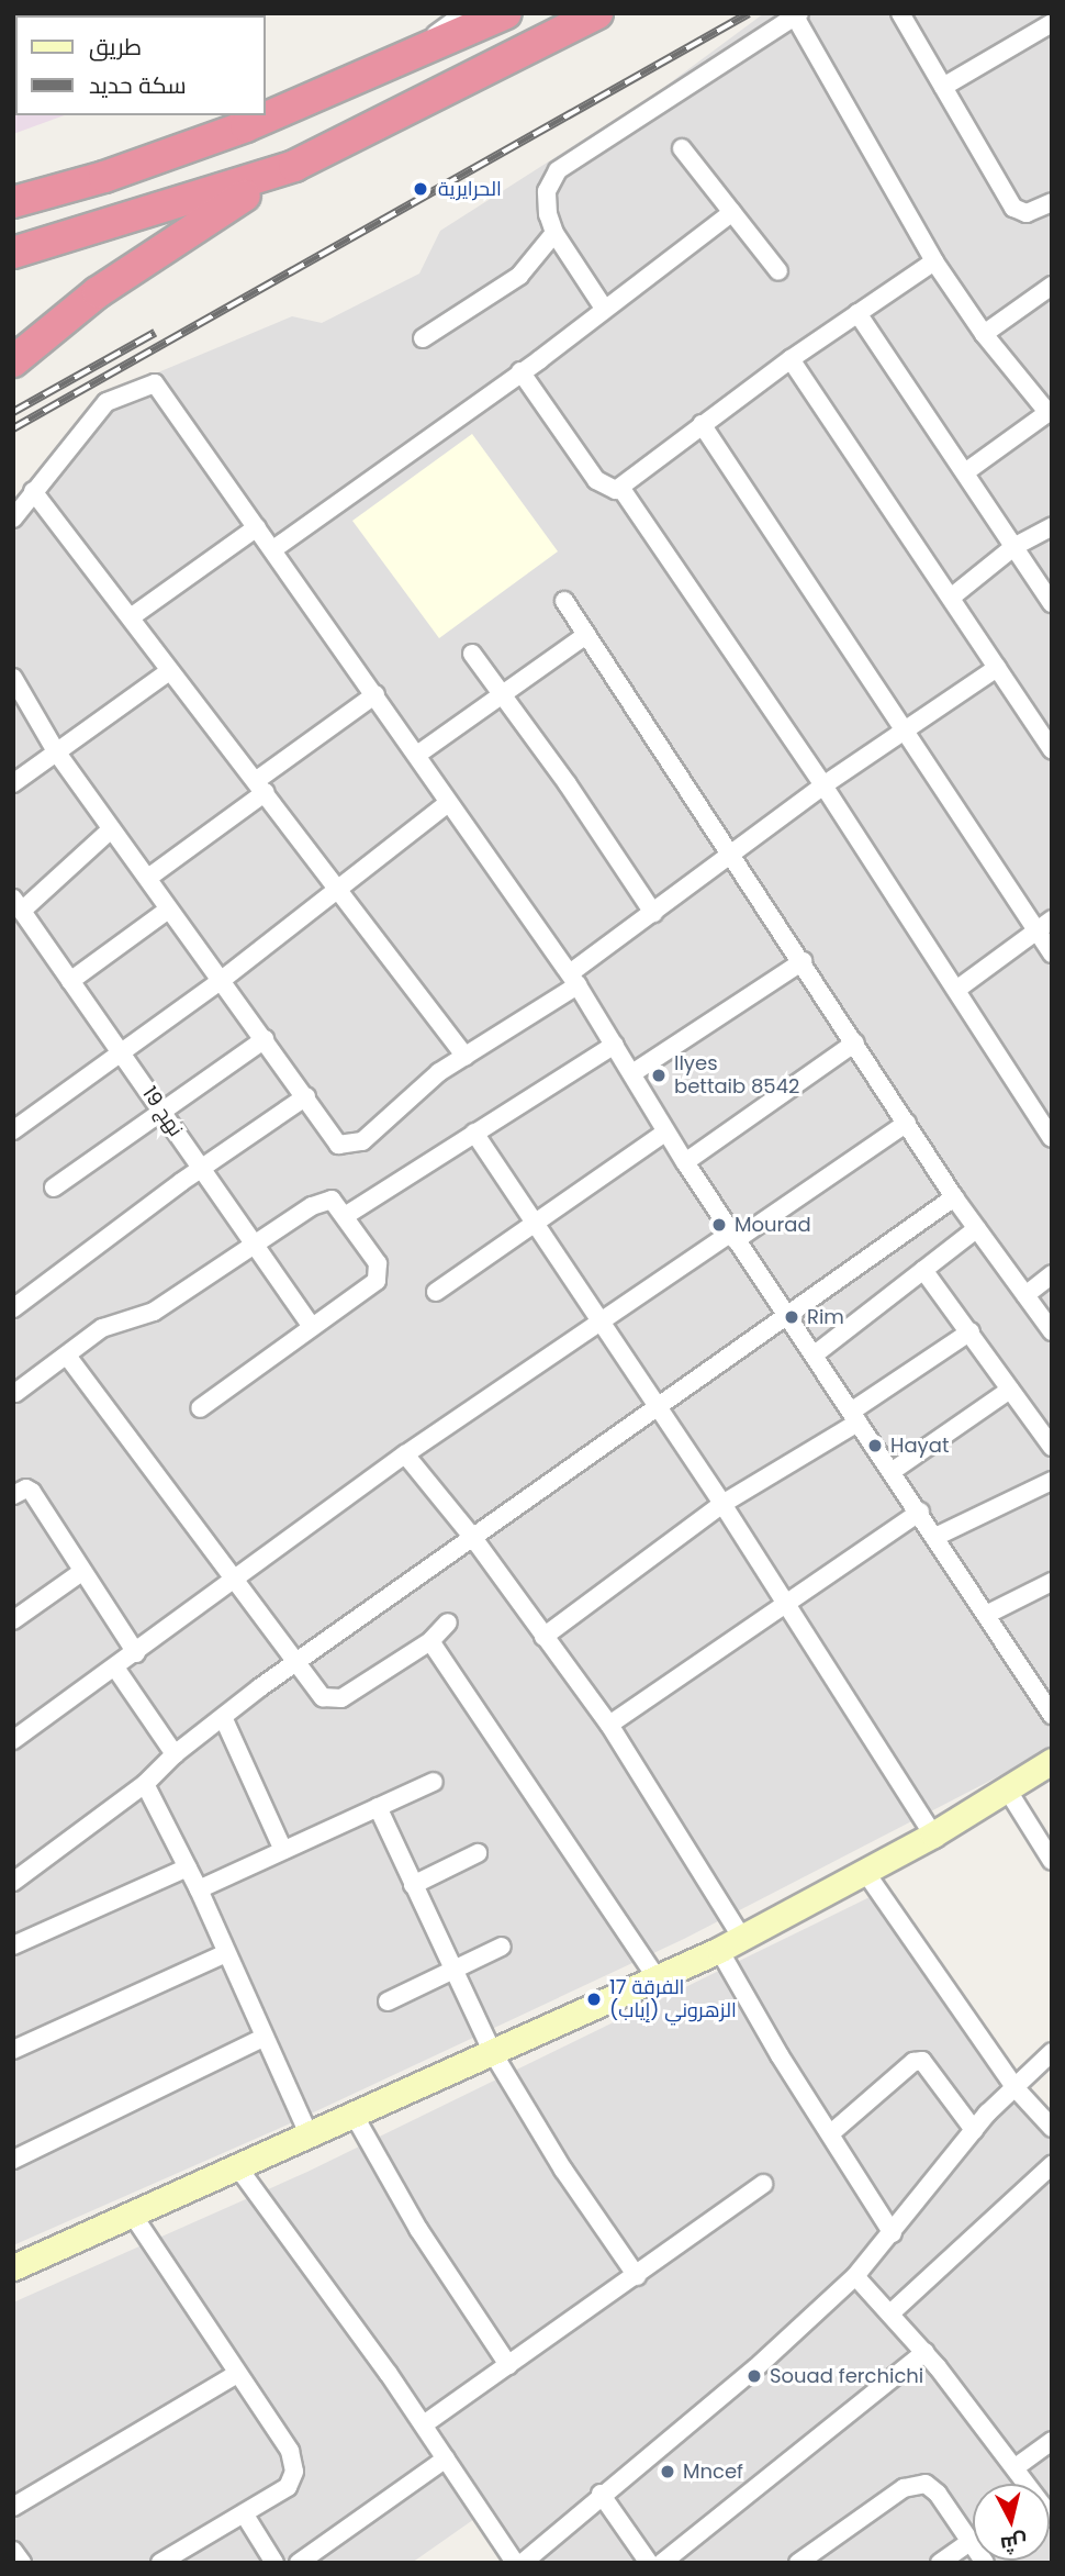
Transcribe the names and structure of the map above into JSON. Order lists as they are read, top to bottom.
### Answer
{
  "streets": {
    "street": ["نهج 19"]
  },
  "places": [
    "الحرايرية",
    "Ilyes bettaib 8542",
    "Mourad",
    "Rim",
    "Hayat",
    "الفرقة 17 الزهروني (إياب)",
    "Souad ferchichi",
    "Mncef"
  ],
  "legend": ["طريق", "سكة حديد"],
  "north": "bottom"
}
